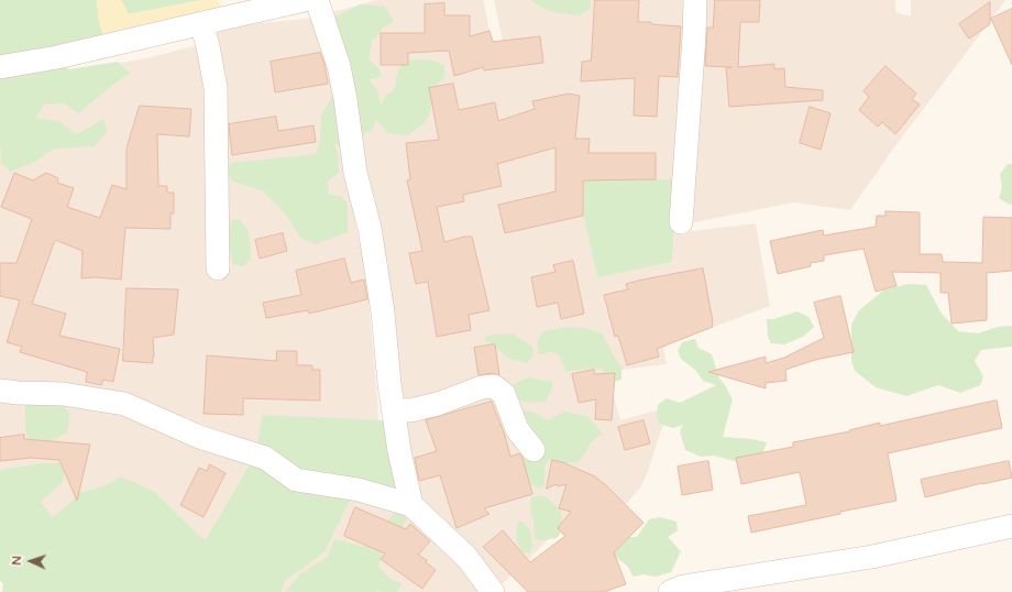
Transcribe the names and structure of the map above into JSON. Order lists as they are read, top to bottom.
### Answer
{
  "north": "left"
}
